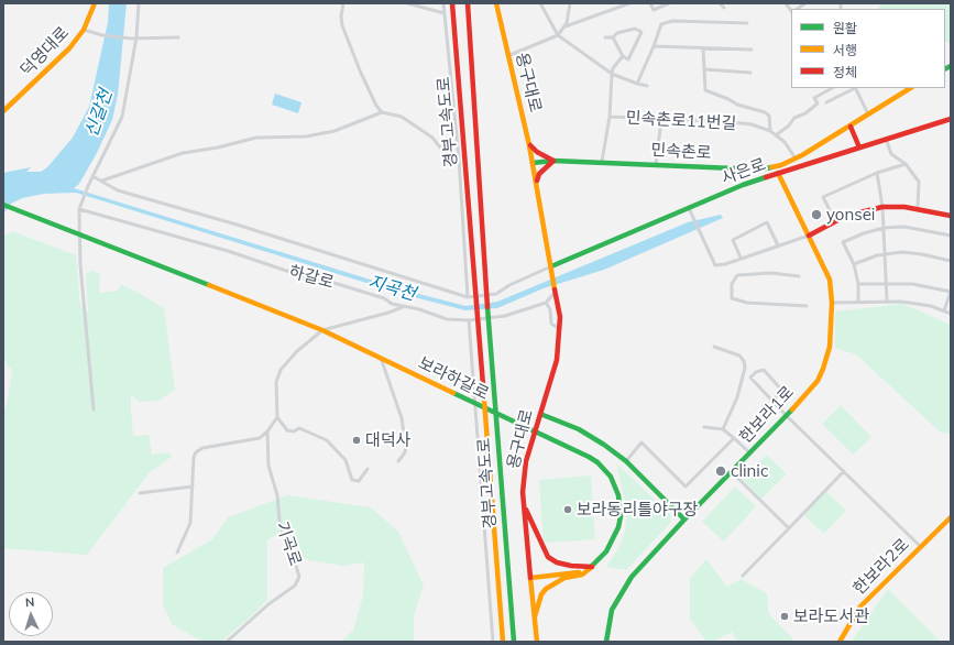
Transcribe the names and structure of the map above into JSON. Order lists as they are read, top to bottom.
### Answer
{
  "streets": {
    "main road": [
      "덕영대로",
      "용구대로",
      "경부고속도로",
      "민속촌로",
      "사은로",
      "보라하갈로",
      "한보라1로",
      "한보라2로"
    ],
    "street": ["민속촌로11번길", "하갈로", "기곡로"]
  },
  "crossings": [
    ["용구대로", "민속촌로"],
    ["용구대로", "사은로"],
    ["용구대로", "보라하갈로"],
    ["민속촌로11번길", "민속촌로"],
    ["사은로", "한보라1로"]
  ],
  "water": ["신갈천", "지곡천"],
  "places": [
    "yonsei",
    "대덕사",
    "clinic",
    "보라동리틀야구장",
    "보라도서관"
  ],
  "legend": ["원활", "서행", "정체"],
  "north": "top"
}
